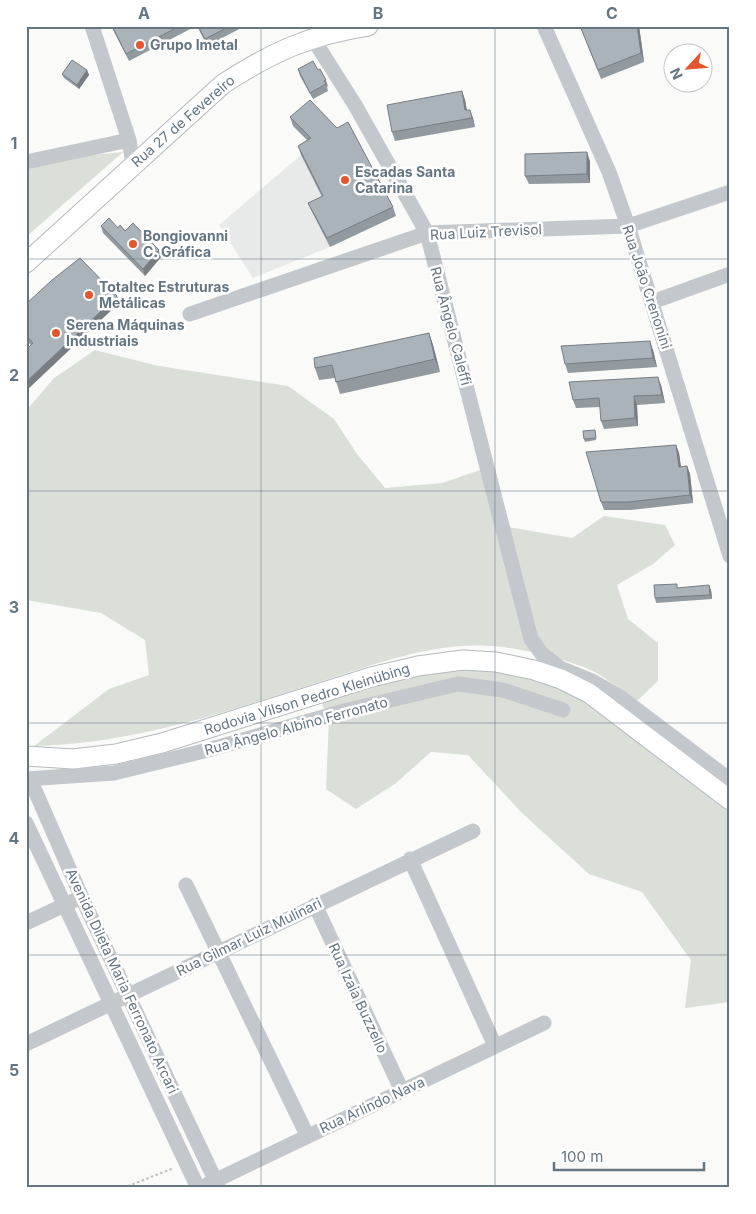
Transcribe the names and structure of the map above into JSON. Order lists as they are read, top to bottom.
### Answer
{
  "streets": {
    "main road": ["Rua 27 de Fevereiro", "Rodovia Vilson Pedro Kleinübing"],
    "street": [
      "Rua Luiz Trevisol",
      "Rua João Crenonini",
      "Rua Ângelo Caleffi",
      "Rua Ângelo Albino Ferronato",
      "Rua Gilmar Luiz Mulinari",
      "Avenida Dileta Maria Ferronato Arcari",
      "Rua Izaia Buzzello",
      "Rua Arlindo Nava"
    ]
  },
  "crossings": [
    ["Rua 27 de Fevereiro", "Rua Ângelo Caleffi"],
    ["Rua Luiz Trevisol", "Rua João Crenonini"],
    ["Rua Luiz Trevisol", "Rua Ângelo Caleffi"],
    ["Rua Ângelo Albino Ferronato", "Avenida Dileta Maria Ferronato Arcari"],
    ["Rua Gilmar Luiz Mulinari", "Avenida Dileta Maria Ferronato Arcari"],
    ["Rua Gilmar Luiz Mulinari", "Rua Izaia Buzzello"],
    ["Avenida Dileta Maria Ferronato Arcari", "Rua Arlindo Nava"],
    ["Rua Izaia Buzzello", "Rua Arlindo Nava"]
  ],
  "places": [
    "Grupo Imetal",
    "Escadas Santa Catarina",
    "Bongiovanni C. Gráfica",
    "Totaltec Estruturas Metálicas",
    "Serena Máquinas Industriais"
  ],
  "scale_bar": "100 m",
  "north": "bottom left",
  "grid": {
    "columns": ["A", "B", "C"],
    "rows": [
      "1",
      "2",
      "3",
      "4",
      "5"
    ]
  }
}
